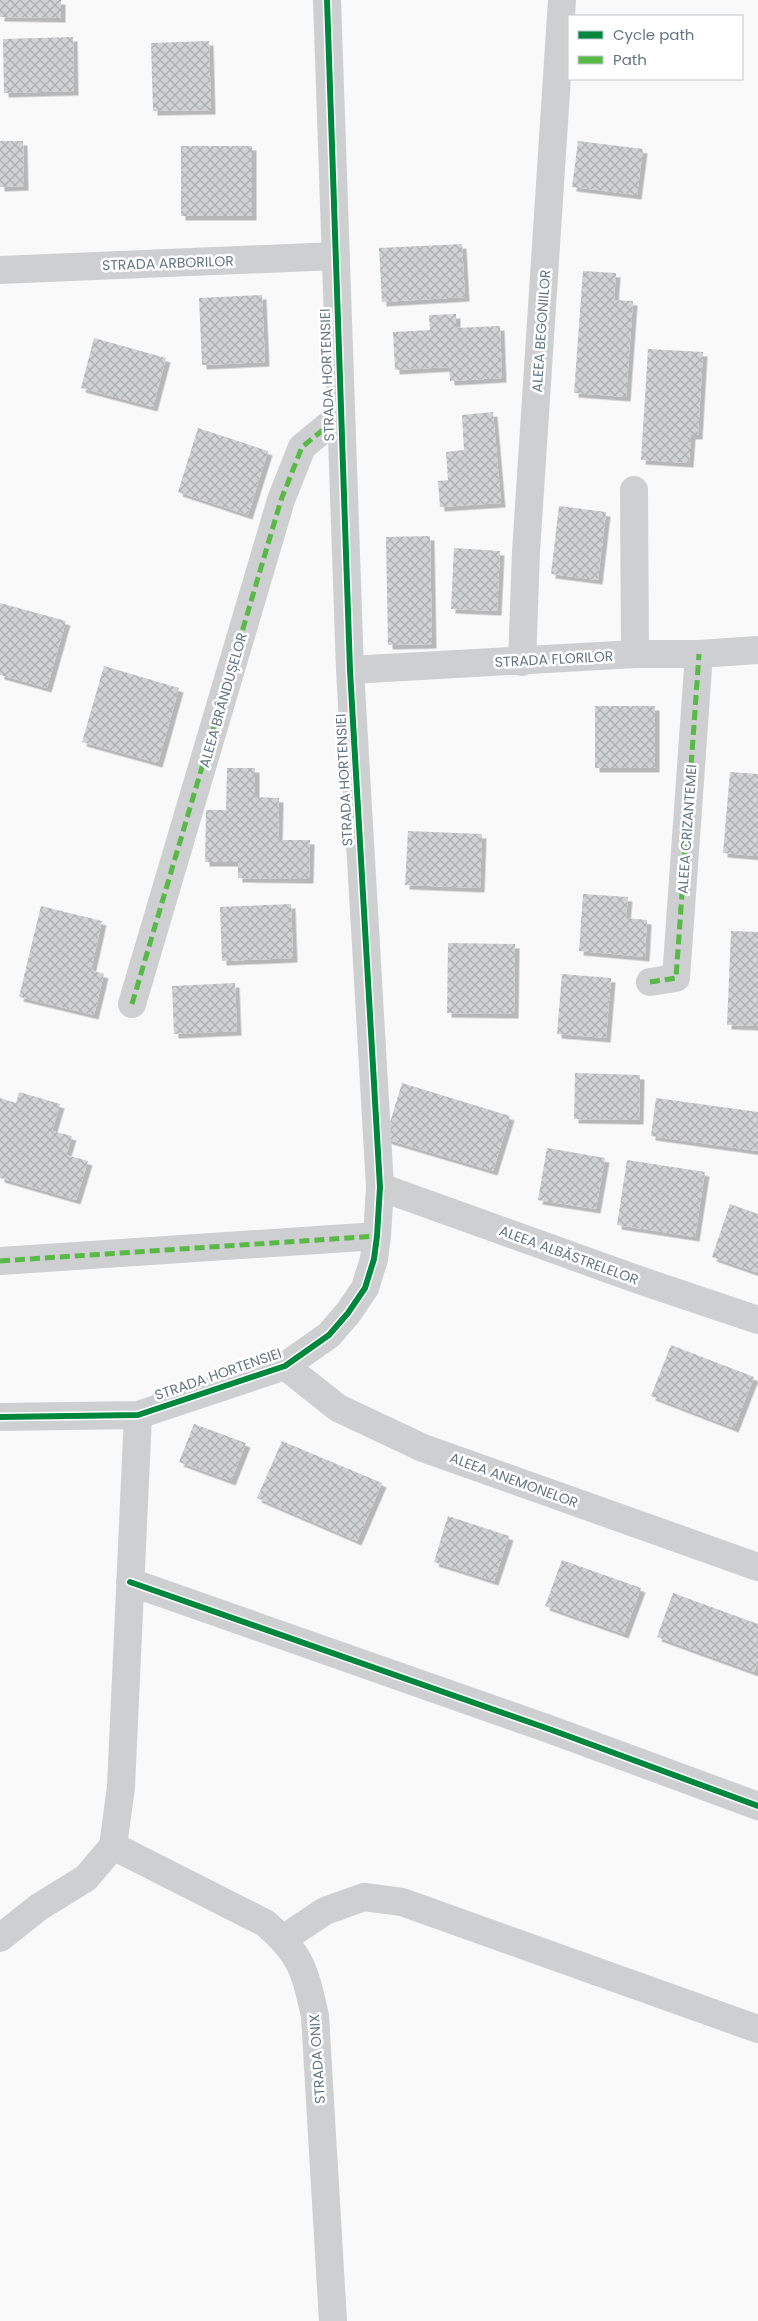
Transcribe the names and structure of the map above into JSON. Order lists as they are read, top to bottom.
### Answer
{
  "streets": {
    "street": [
      "STRADA ARBORILOR",
      "ALEEA BEGONIILOR",
      "STRADA HORTENSIEI",
      "STRADA FLORILOR",
      "ALEEA BRÂNDUȘELOR",
      "ALEEA CRIZANTEMEI",
      "ALEEA ALBĂSTRELELOR",
      "ALEEA ANEMONELOR",
      "STRADA ONIX"
    ]
  },
  "crossings": [
    ["STRADA ARBORILOR", "STRADA HORTENSIEI"],
    ["ALEEA BEGONIILOR", "STRADA FLORILOR"],
    ["STRADA HORTENSIEI", "STRADA FLORILOR"],
    ["STRADA HORTENSIEI", "ALEEA BRÂNDUȘELOR"],
    ["STRADA HORTENSIEI", "ALEEA ALBĂSTRELELOR"],
    ["STRADA HORTENSIEI", "ALEEA ANEMONELOR"],
    ["STRADA FLORILOR", "ALEEA CRIZANTEMEI"]
  ],
  "legend": ["Cycle path", "Path"]
}
